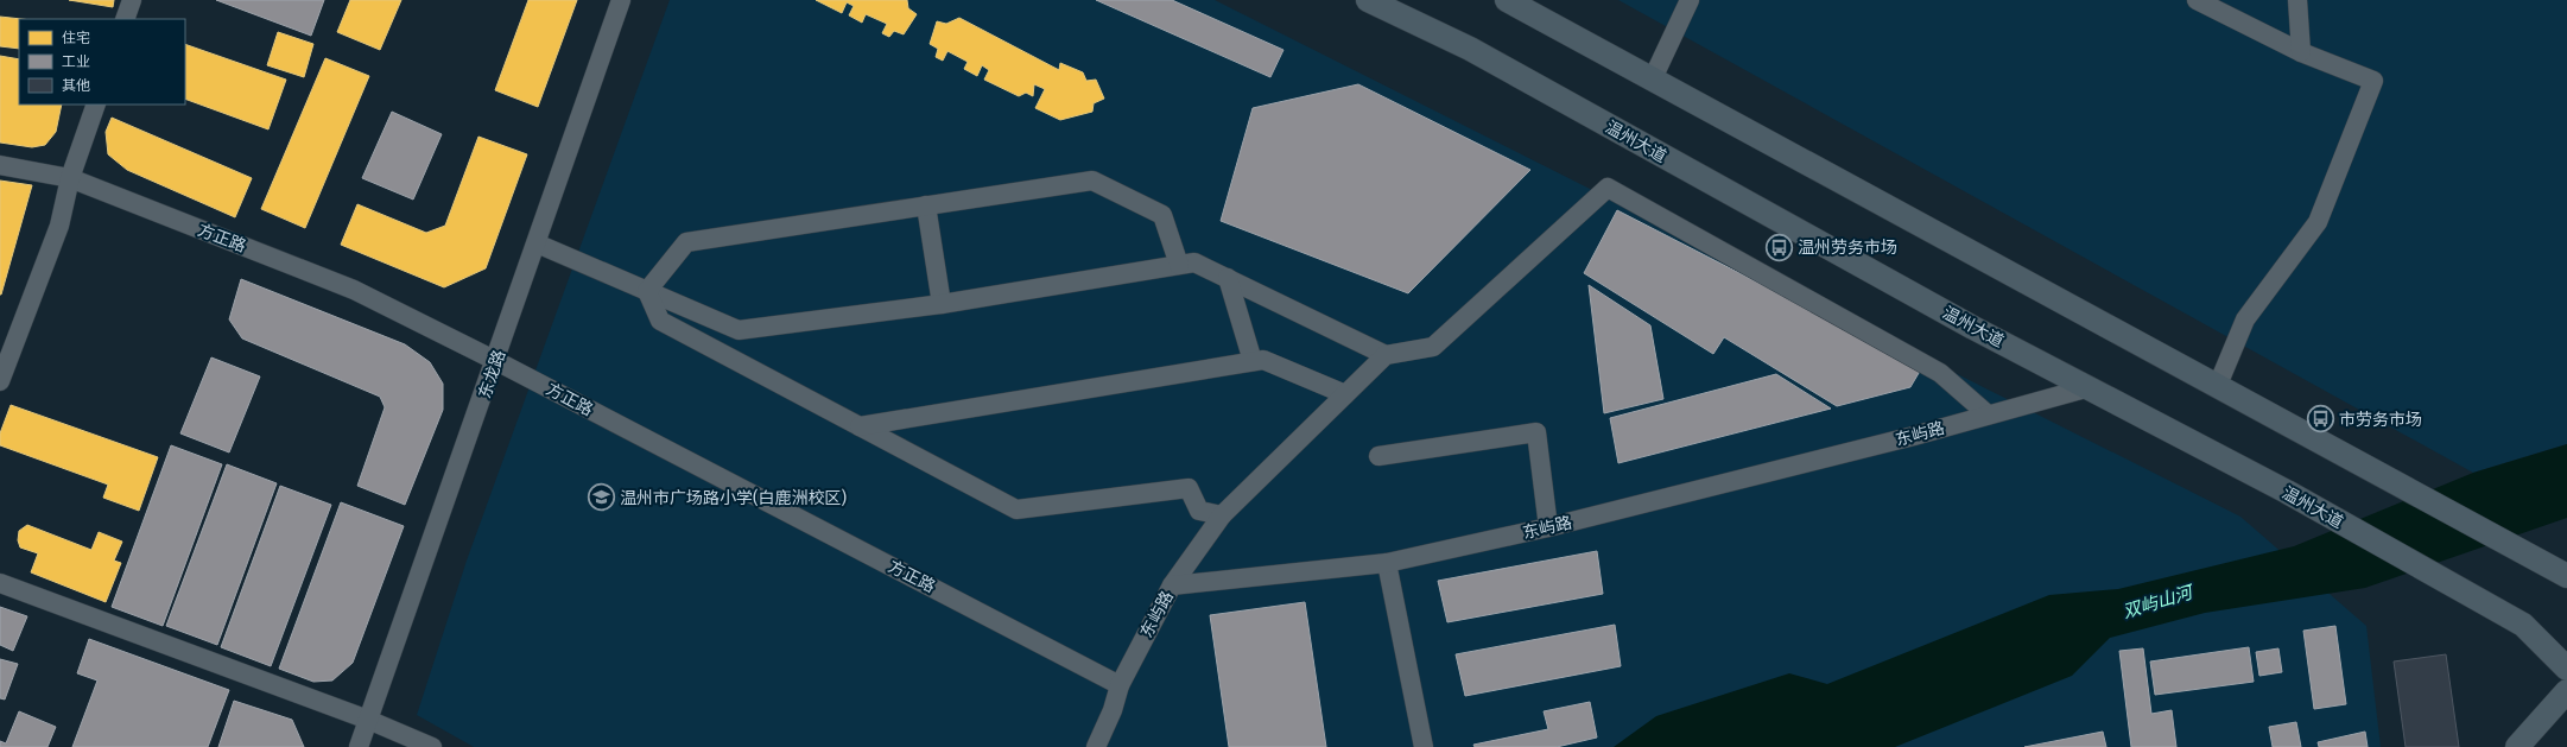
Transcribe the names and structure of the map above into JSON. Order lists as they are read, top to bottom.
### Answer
{
  "streets": {
    "main road": ["温州大道"],
    "street": ["方正路", "东龙路", "东屿路"]
  },
  "crossings": [
    ["温州大道", "东屿路"],
    ["方正路", "东龙路"],
    ["方正路", "东屿路"]
  ],
  "water": ["双屿山河"],
  "places": {
    "bus stop": ["温州劳务市场", "市劳务市场"],
    "school or university": ["温州市广场路小学(白鹿洲校区)"]
  },
  "legend": ["住宅", "工业", "其他"]
}
